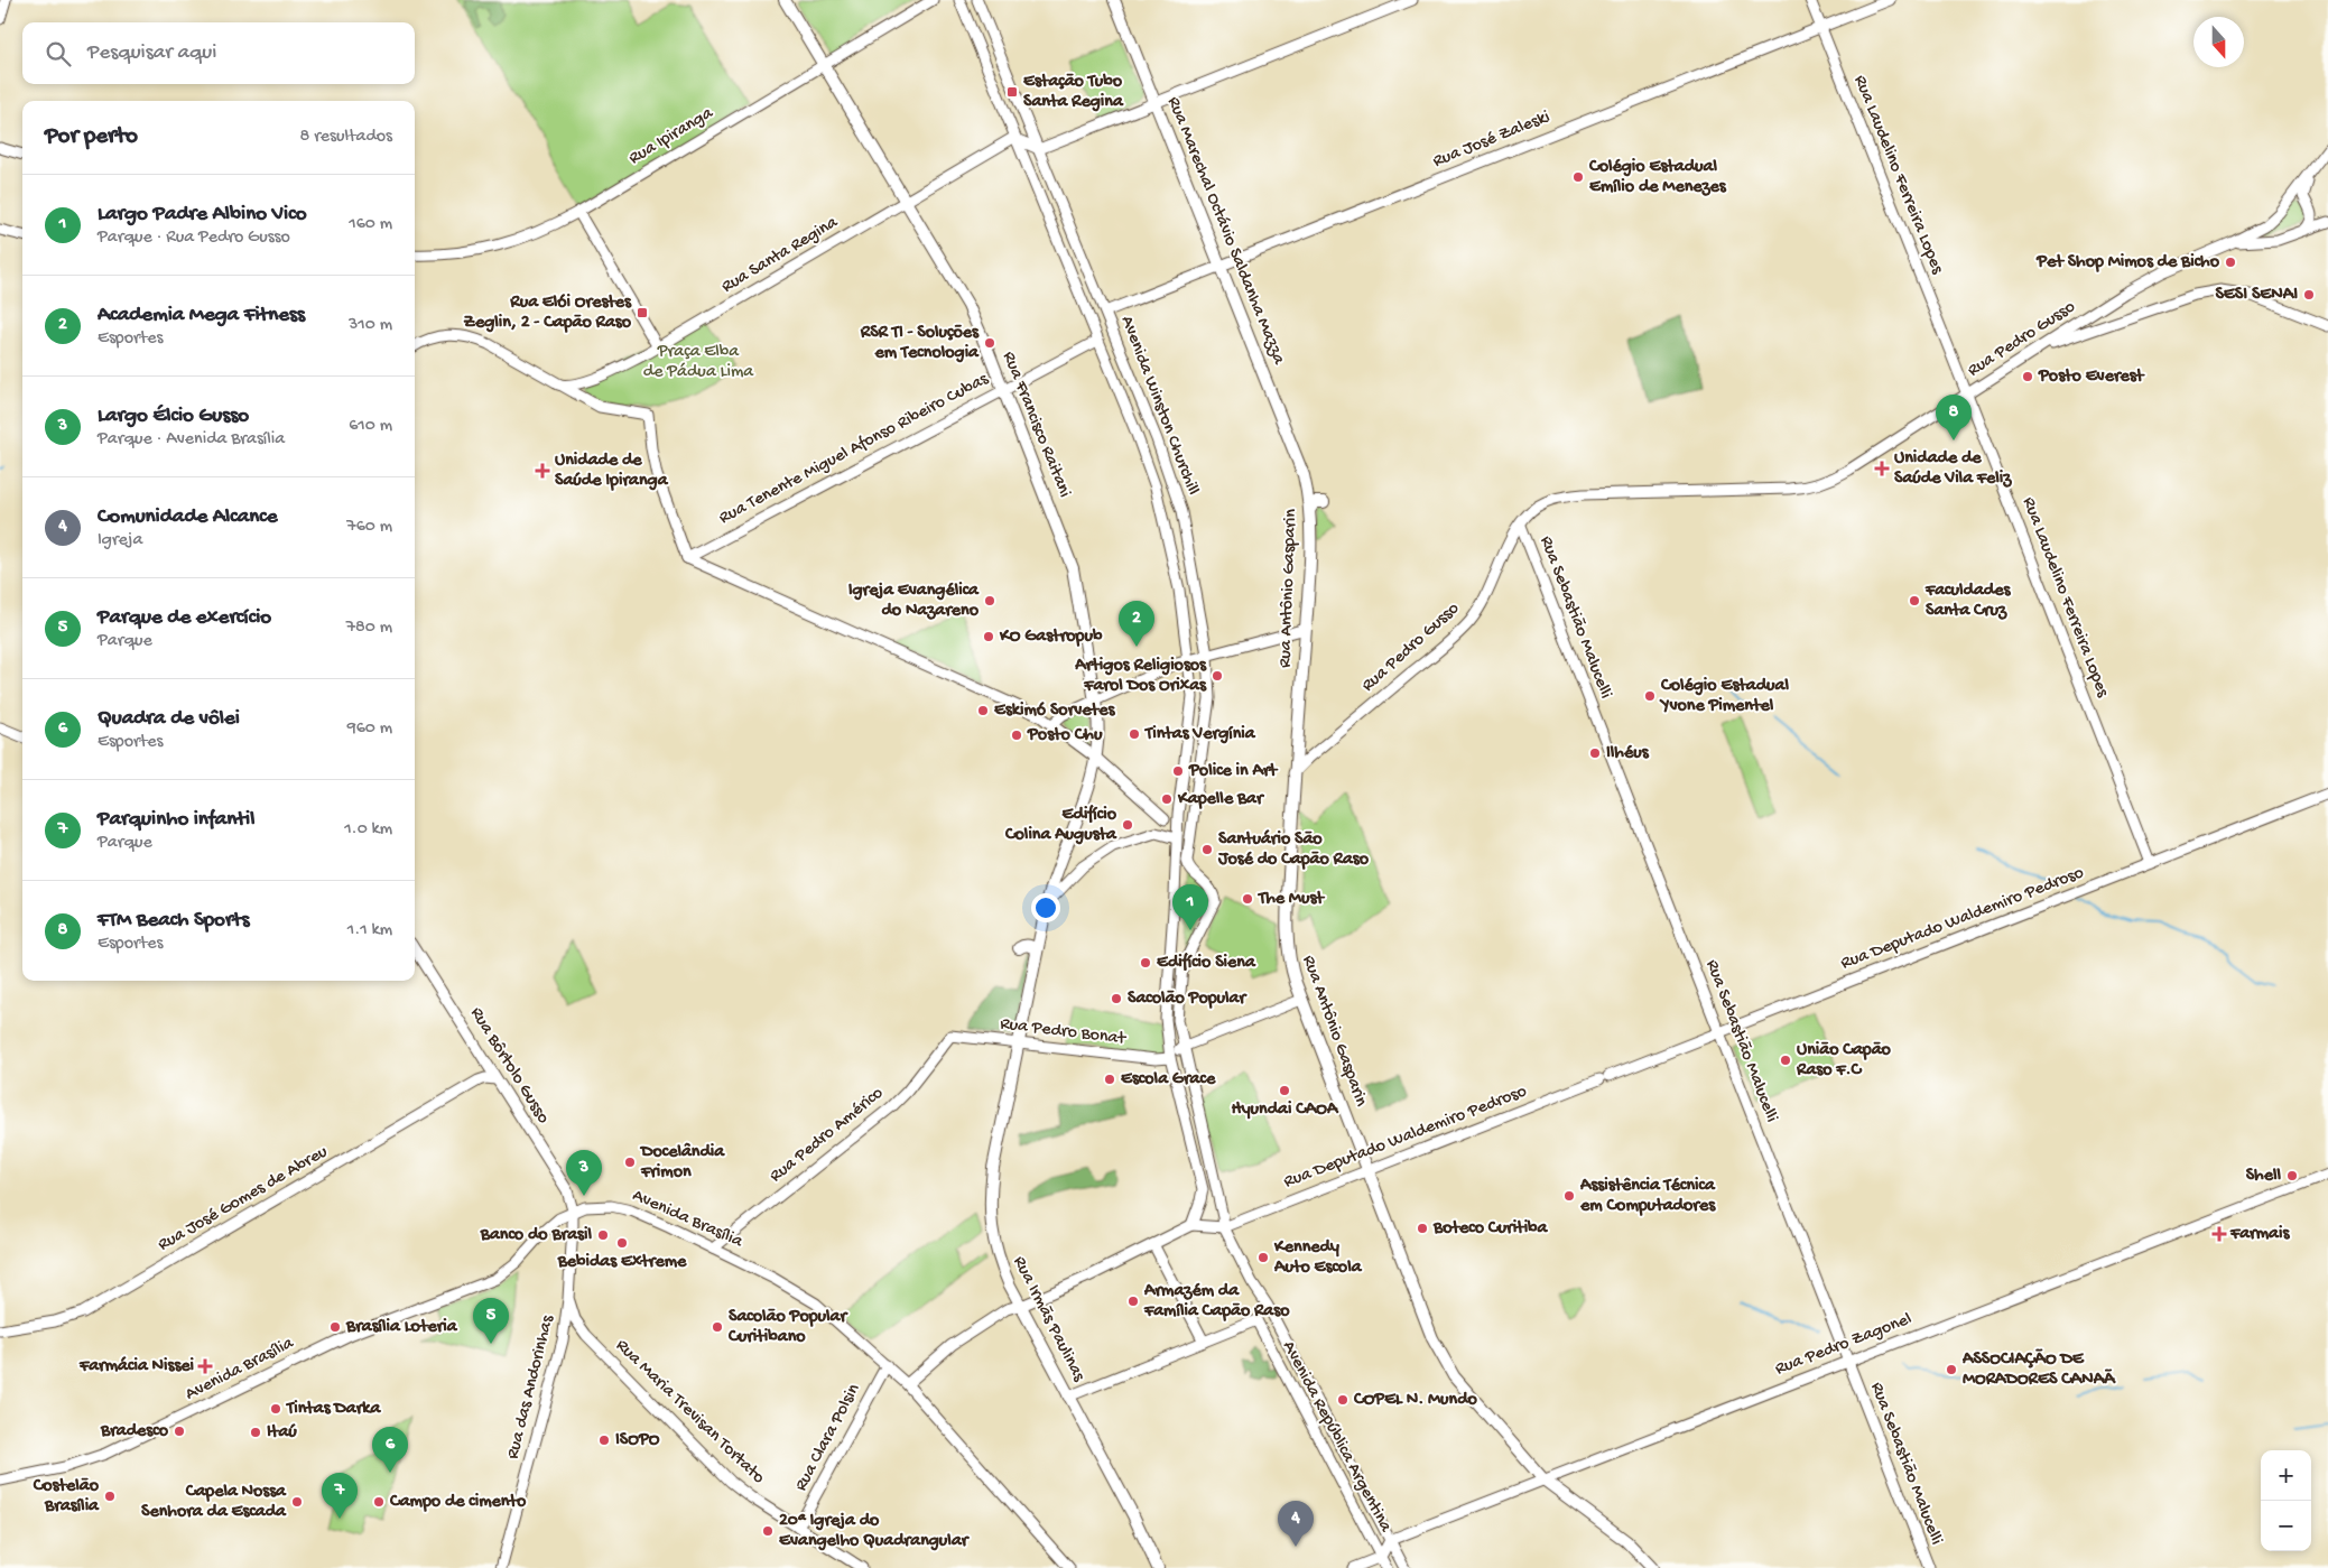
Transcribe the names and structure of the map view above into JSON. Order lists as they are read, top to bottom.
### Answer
{
  "streets": {
    "main road": [
      "Rua Marechal Octávio Saldanha Mazza",
      "Rua Francisco Raitani",
      "Rua Antônio Gasparin",
      "Rua Irmãs Paulinas"
    ],
    "street": [
      "Rua Ipiranga",
      "Rua José Zaleski",
      "Rua Laudelino Ferreira Lopes",
      "Rua Santa Regina",
      "Rua Pedro Gusso",
      "Avenida Winston Churchill",
      "Rua Tenente Miguel Afonso Ribeiro Cubas",
      "Rua Sebastião Malucelli",
      "Rua Deputado Waldemiro Pedroso",
      "Rua Pedro Bonat",
      "Rua Bôrtolo Gusso",
      "Rua Pedro Américo",
      "Rua José Gomes de Abreu",
      "Avenida Brasília",
      "Rua Pedro Zagonel",
      "Rua das Andorinhas",
      "Rua Maria Trevisan Tortato",
      "Avenida República Argentina",
      "Rua Clara Polsin"
    ]
  },
  "crossings": [
    ["Rua Ipiranga", "Rua Francisco Raitani"],
    ["Rua José Zaleski", "Rua Laudelino Ferreira Lopes"],
    ["Rua José Zaleski", "Rua Marechal Octávio Saldanha Mazza"],
    ["Rua José Zaleski", "Avenida Winston Churchill"],
    ["Rua Laudelino Ferreira Lopes", "Rua Pedro Gusso"],
    ["Rua Laudelino Ferreira Lopes", "Rua Deputado Waldemiro Pedroso"],
    ["Rua Marechal Octávio Saldanha Mazza", "Rua Antônio Gasparin"],
    ["Rua Santa Regina", "Avenida Winston Churchill"],
    ["Rua Santa Regina", "Rua Francisco Raitani"],
    ["Rua Pedro Gusso", "Rua Antônio Gasparin"],
    ["Rua Pedro Gusso", "Rua Sebastião Malucelli"],
    ["Avenida Winston Churchill", "Rua Tenente Miguel Afonso Ribeiro Cubas"],
    ["Avenida Winston Churchill", "Avenida República Argentina"],
    ["Rua Francisco Raitani", "Rua Tenente Miguel Afonso Ribeiro Cubas"],
    ["Rua Francisco Raitani", "Rua Irmãs Paulinas"],
    ["Rua Antônio Gasparin", "Rua Deputado Waldemiro Pedroso"],
    ["Rua Antônio Gasparin", "Rua Pedro Zagonel"],
    ["Rua Sebastião Malucelli", "Rua Deputado Waldemiro Pedroso"],
    ["Rua Sebastião Malucelli", "Rua Pedro Zagonel"],
    ["Rua Deputado Waldemiro Pedroso", "Avenida República Argentina"],
    ["Rua Pedro Bonat", "Rua Pedro Américo"],
    ["Rua Pedro Bonat", "Rua Irmãs Paulinas"],
    ["Rua Bôrtolo Gusso", "Rua José Gomes de Abreu"],
    ["Rua Bôrtolo Gusso", "Avenida Brasília"],
    ["Rua Bôrtolo Gusso", "Rua das Andorinhas"],
    ["Rua Pedro Américo", "Avenida Brasília"],
    ["Avenida Brasília", "Rua das Andorinhas"],
    ["Avenida Brasília", "Rua Clara Polsin"],
    ["Rua Pedro Zagonel", "Avenida República Argentina"],
    ["Rua das Andorinhas", "Rua Maria Trevisan Tortato"],
    ["Rua Maria Trevisan Tortato", "Rua Clara Polsin"]
  ],
  "parks": ["Praça Elba de Pádua Lima"],
  "places": {
    "transit": ["Estação Tubo Santa Regina", "Rua Elói Orestes Zeglin, 2 - Capão Raso"],
    "other": [
      "Colégio Estadual Emílio de Menezes",
      "Pet Shop Mimos de Bicho",
      "SESI SENAI",
      "RSR TI - Soluções em Tecnologia",
      "Posto Everest",
      "Igreja Evangélica do Nazareno",
      "Faculdades Santa Cruz",
      "KO Gastropub",
      "Artigos Religiosos Farol Dos Orixas",
      "Colégio Estadual Yvone Pimentel",
      "Eskimó Sorvetes",
      "Tintas Vergínia",
      "Posto Chu",
      "Ilhéus",
      "Police in Art",
      "Kapelle Bar",
      "Edifício Colina Augusta",
      "Santuário São José do Capão Raso",
      "The Must",
      "Edifício Siena",
      "Sacolão Popular",
      "União Capão Raso F.C",
      "Escola Grace",
      "Hyundai CAOA",
      "Docelândia Frimon",
      "Shell",
      "Assistência Técnica em Computadores",
      "Boteco Curitiba",
      "Banco do Brasil",
      "Bebidas Extreme",
      "Kennedy Auto Escola",
      "Armazém da Família Capão Raso",
      "Brasília Loteria",
      "Sacolão Popular Curitibano",
      "ASSOCIAÇÃO DE MORADORES CANAÃ",
      "COPEL N. Mundo",
      "Tintas Darka",
      "Bradesco",
      "Itaú",
      "ISOPO",
      "Costelão Brasília",
      "Capela Nossa Senhora da Escada",
      "Campo de cimento",
      "20ª Igreja do Evangelho Quadrangular"
    ],
    "health": [
      "Unidade de Saúde Vila Feliz",
      "Unidade de Saúde Ipiranga",
      "Farmais",
      "Farmácia Nissei"
    ]
  },
  "north": "bottom",
  "page": {
    "search": "Pesquisar aqui",
    "heading": ["Por perto", "8 resultados"],
    "list": [
      {
        "mark": "1",
        "name": "Largo Padre Albino Vico",
        "note": "Parque · Rua Pedro Gusso",
        "value": "160 m"
      },
      {
        "mark": "2",
        "name": "Academia Mega Fitness",
        "note": "Esportes",
        "value": "310 m"
      },
      {
        "mark": "3",
        "name": "Largo Élcio Gusso",
        "note": "Parque · Avenida Brasília",
        "value": "610 m"
      },
      {
        "mark": "4",
        "name": "Comunidade Alcance",
        "note": "Igreja",
        "value": "760 m"
      },
      {
        "mark": "5",
        "name": "Parque de exercício",
        "note": "Parque",
        "value": "780 m"
      },
      {
        "mark": "6",
        "name": "Quadra de vôlei",
        "note": "Esportes",
        "value": "960 m"
      },
      {
        "mark": "7",
        "name": "Parquinho infantil",
        "note": "Parque",
        "value": "1.0 km"
      },
      {
        "mark": "8",
        "name": "FTM Beach Sports",
        "note": "Esportes",
        "value": "1.1 km"
      }
    ],
    "pins": [
      "8",
      "2",
      "1",
      "3",
      "5",
      "6",
      "7",
      "4"
    ],
    "map_buttons": ["+", "−"]
  }
}
